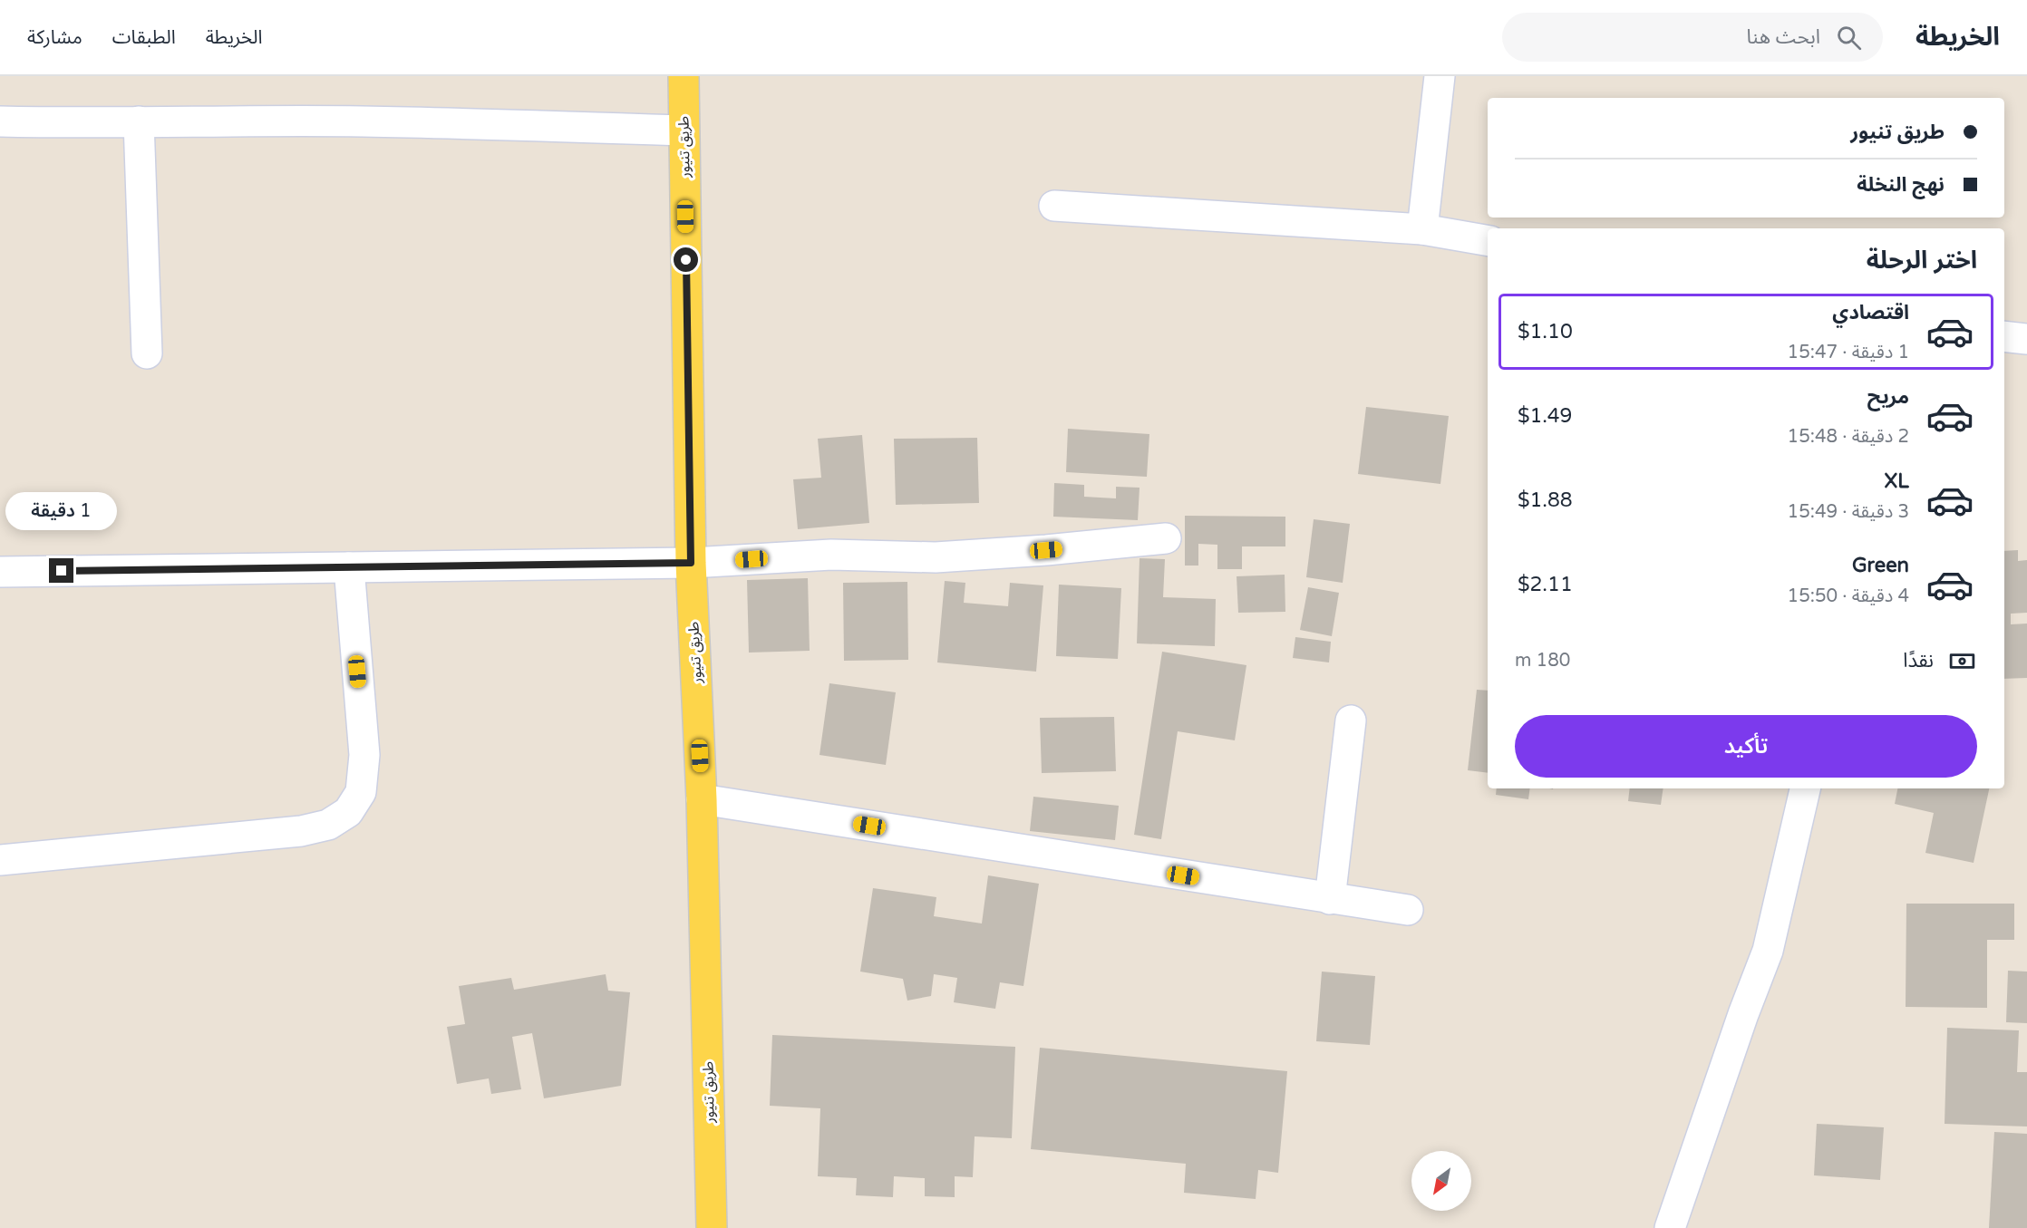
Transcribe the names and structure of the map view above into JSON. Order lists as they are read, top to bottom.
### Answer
{
  "streets": {
    "main road": ["طريق تنيور"]
  },
  "north": "bottom left",
  "page": {
    "header": "الخريطة",
    "search": "ابحث هنا",
    "nav": ["الخريطة", "الطبقات", "مشاركة"],
    "banner": ["طريق تنيور", "نهج النخلة"],
    "heading": "اختر الرحلة",
    "list": [
      {
        "name": "اقتصادي",
        "note": "1 دقيقة · 15:47",
        "value": "$1.10"
      },
      {
        "name": "مريح",
        "note": "2 دقيقة · 15:48",
        "value": "$1.49"
      },
      {
        "name": "XL",
        "note": "3 دقيقة · 15:49",
        "value": "$1.88"
      },
      {
        "name": "Green",
        "note": "4 دقيقة · 15:50",
        "value": "$2.11"
      }
    ],
    "bubble": "1 دقيقة",
    "pay": ["نقدًا", "180 m"],
    "buttons": "تأكيد"
  }
}
